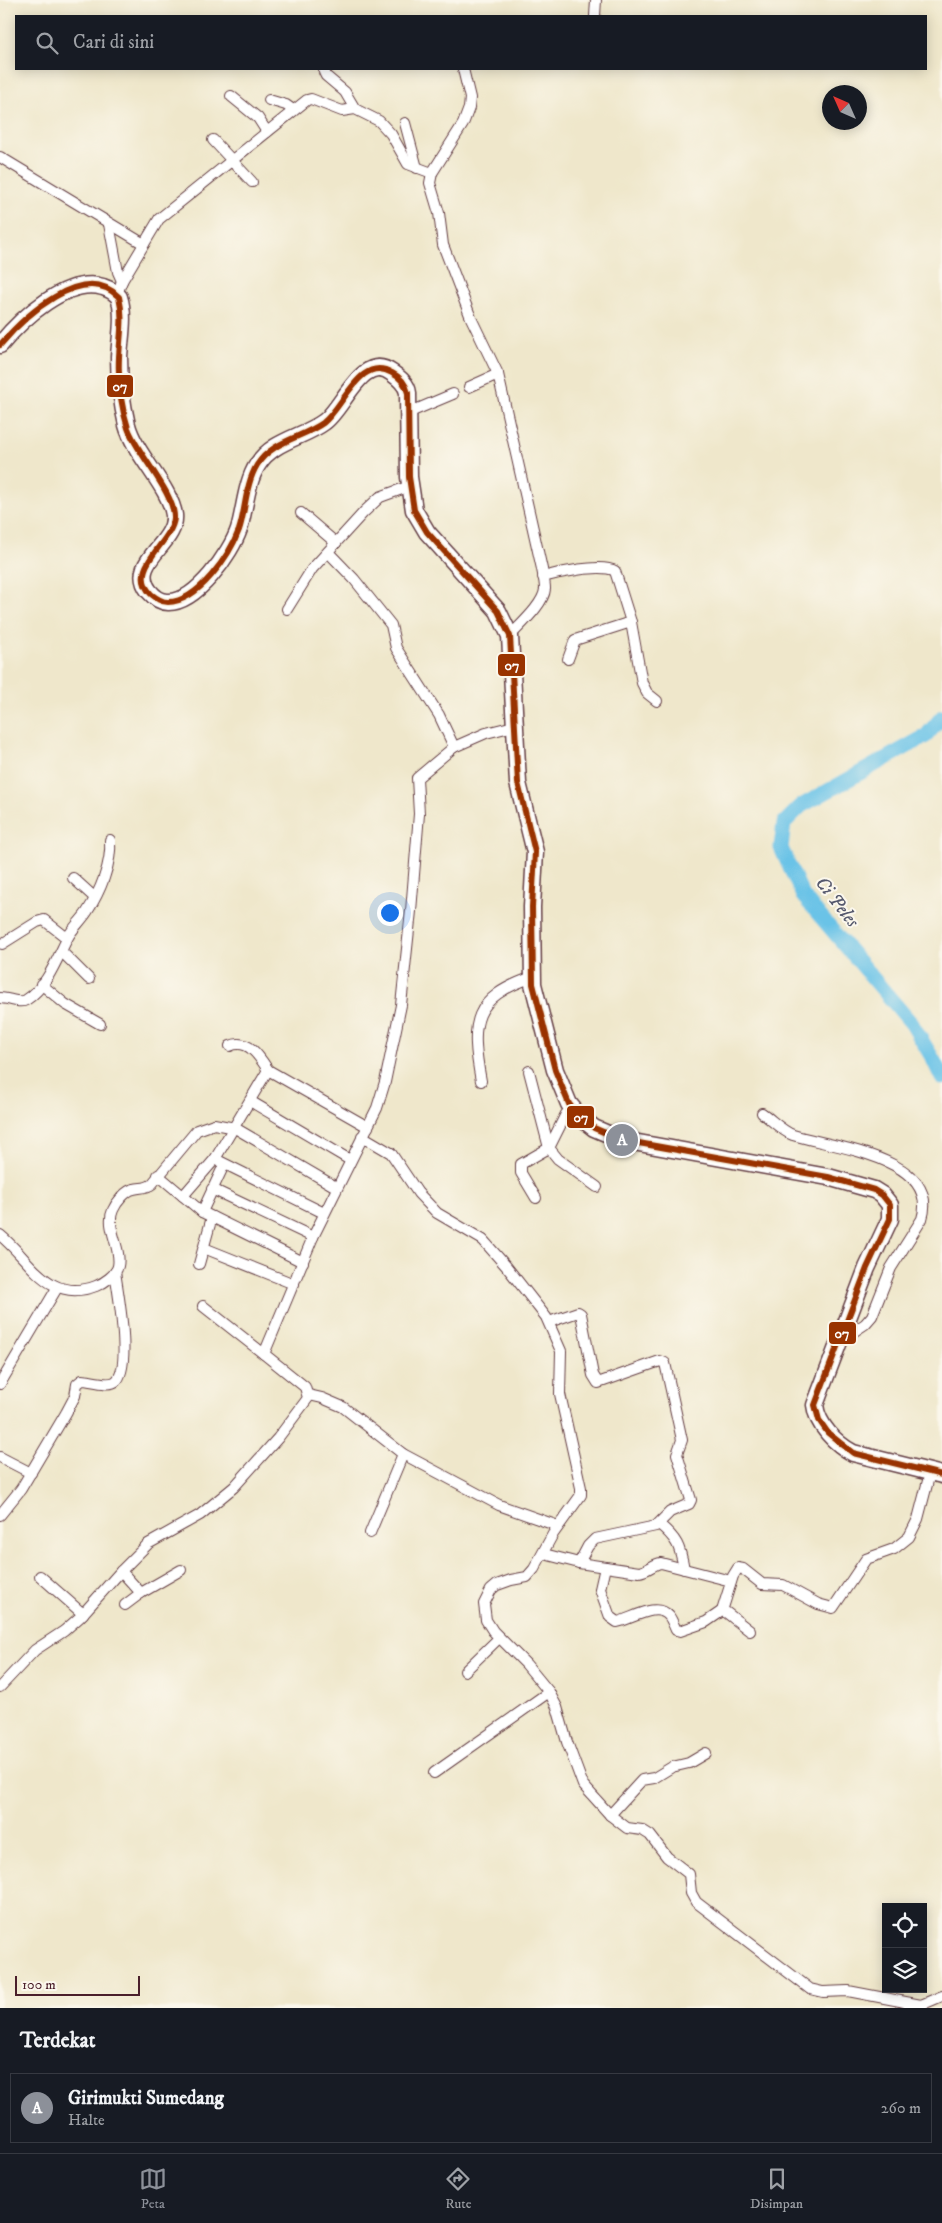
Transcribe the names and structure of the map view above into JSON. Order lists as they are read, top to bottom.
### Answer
{
  "water": ["Ci Peles"],
  "lines": ["transit line 07"],
  "scale_bar": "100 m",
  "north": "top left",
  "page": {
    "search": "Cari di sini",
    "pins": "A",
    "scale": "100 m",
    "heading": "Terdekat",
    "list": [
      {
        "mark": "A",
        "name": "Girimukti Sumedang",
        "note": "Halte",
        "value": "260 m"
      }
    ],
    "nav": ["Peta", "Rute", "Disimpan"]
  }
}
